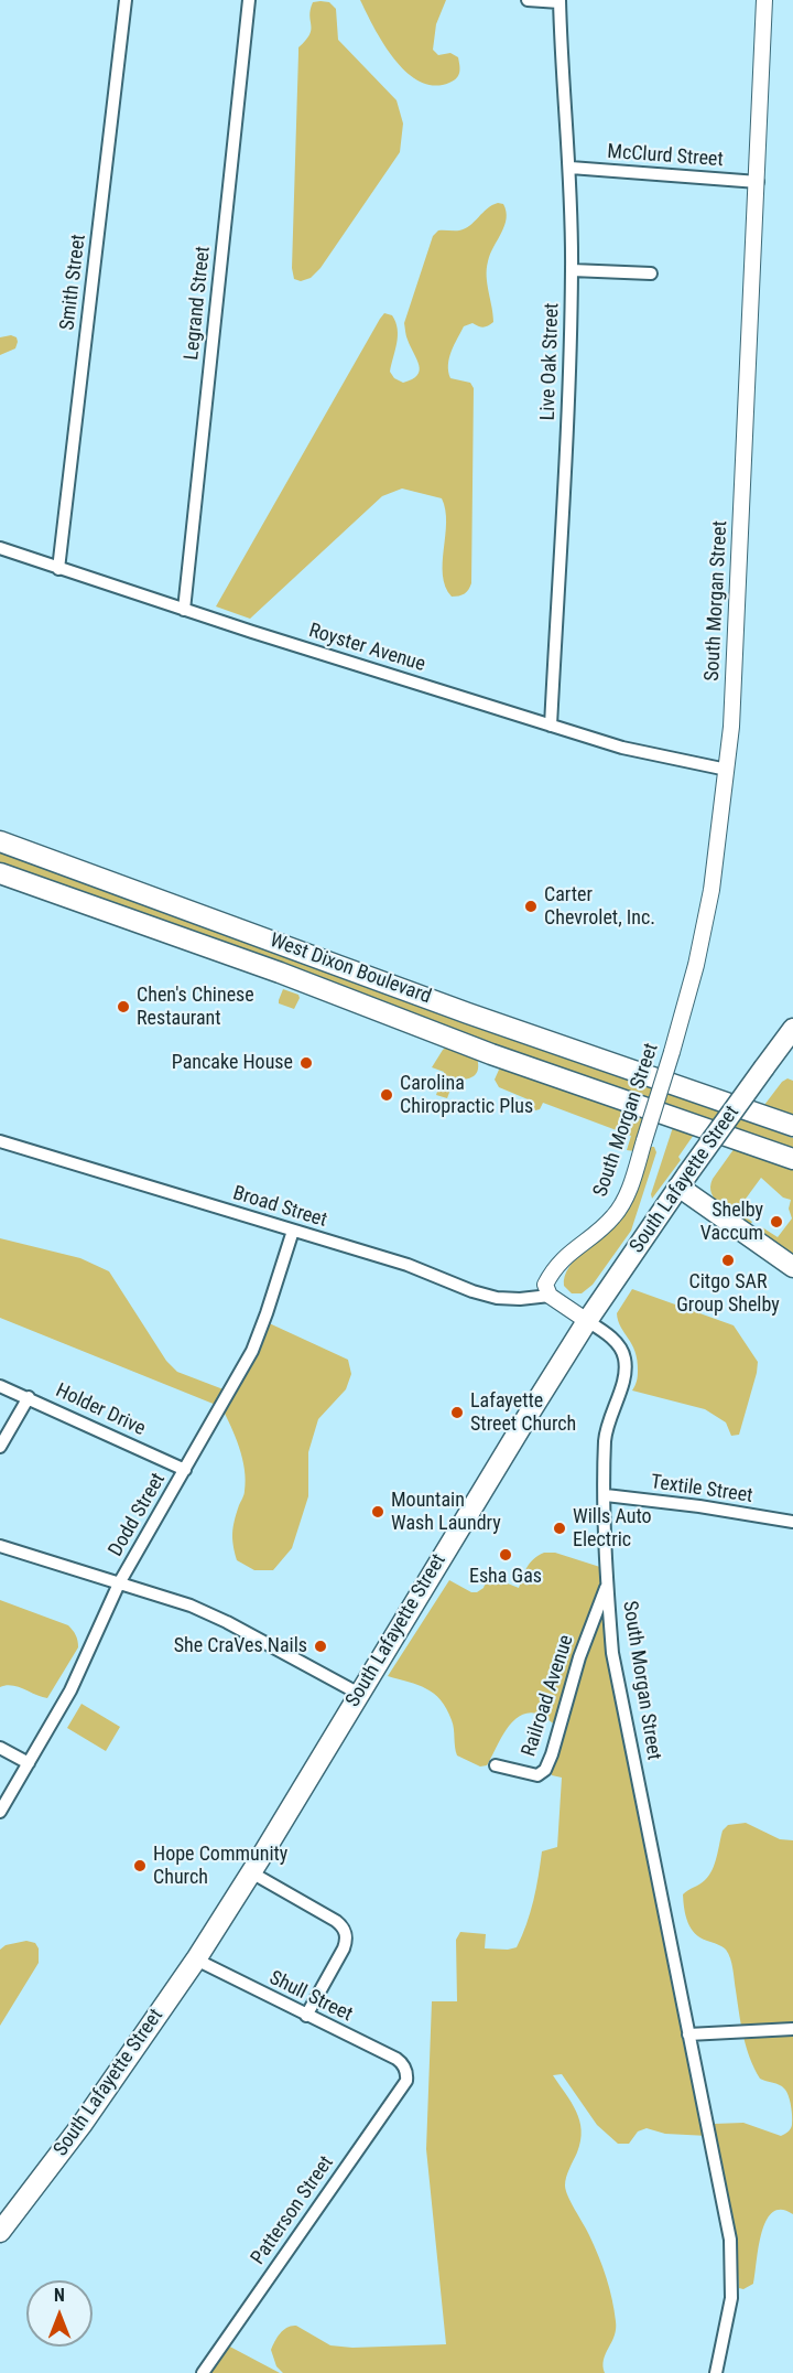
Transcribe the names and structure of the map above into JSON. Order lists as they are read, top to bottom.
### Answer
{
  "streets": {
    "main road": ["West Dixon Boulevard", "South Lafayette Street"],
    "street": [
      "McClurd Street",
      "Smith Street",
      "Legrand Street",
      "Live Oak Street",
      "South Morgan Street",
      "Royster Avenue",
      "Broad Street",
      "Holder Drive",
      "Textile Street",
      "Dodd Street",
      "Railroad Avenue",
      "Shull Street",
      "Patterson Street"
    ]
  },
  "crossings": [
    ["McClurd Street", "Live Oak Street"],
    ["McClurd Street", "South Morgan Street"],
    ["Smith Street", "Royster Avenue"],
    ["Legrand Street", "Royster Avenue"],
    ["Live Oak Street", "Royster Avenue"],
    ["South Morgan Street", "Royster Avenue"],
    ["South Morgan Street", "South Lafayette Street"],
    ["South Morgan Street", "Broad Street"],
    ["South Morgan Street", "Textile Street"],
    ["South Morgan Street", "Railroad Avenue"],
    ["South Lafayette Street", "Shull Street"],
    ["Broad Street", "Dodd Street"],
    ["Holder Drive", "Dodd Street"],
    ["Shull Street", "Patterson Street"]
  ],
  "places": [
    "Carter Chevrolet, Inc.",
    "Chen's Chinese Restaurant",
    "Pancake House",
    "Carolina Chiropractic Plus",
    "Shelby Vaccum",
    "Citgo SAR Group Shelby",
    "Lafayette Street Church",
    "Mountain Wash Laundry",
    "Wills Auto Electric",
    "Esha Gas",
    "She CraVes Nails",
    "Hope Community Church"
  ],
  "north": "top"
}
